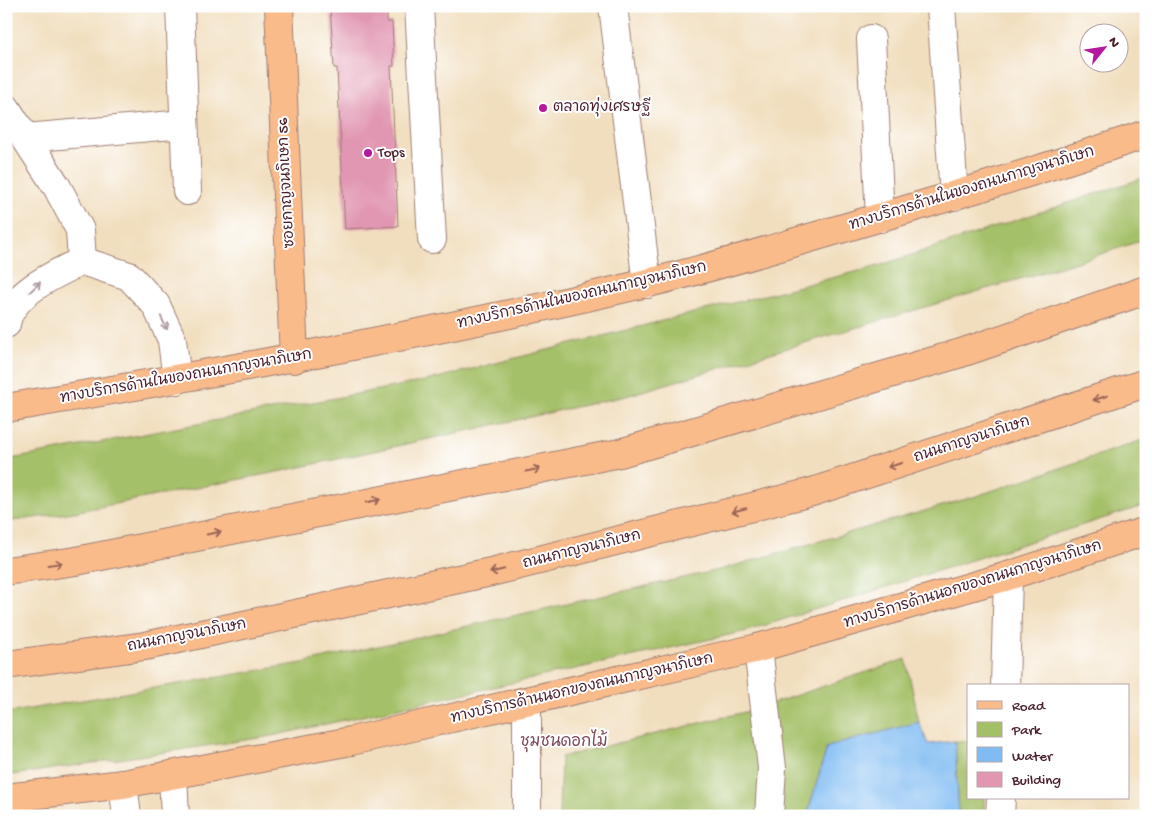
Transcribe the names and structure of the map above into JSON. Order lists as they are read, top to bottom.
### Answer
{
  "streets": {
    "main road": [
      "ซอยกาญจนภิเษก 56",
      "ทางบริการด้านในของถนนกาญจนาภิเษก",
      "ถนนกาญจนาภิเษก",
      "ทางบริการด้านนอกของถนนกาญจนาภิเษก"
    ]
  },
  "crossings": [
    ["ซอยกาญจนภิเษก 56", "ทางบริการด้านในของถนนกาญจนาภิเษก"]
  ],
  "districts": ["ชุมชนดอกไม้"],
  "places": ["ตลาดทุ่งเศรษฐี", "Tops"],
  "legend": [
    "Road",
    "Park",
    "Water",
    "Building"
  ],
  "north": "top right"
}
